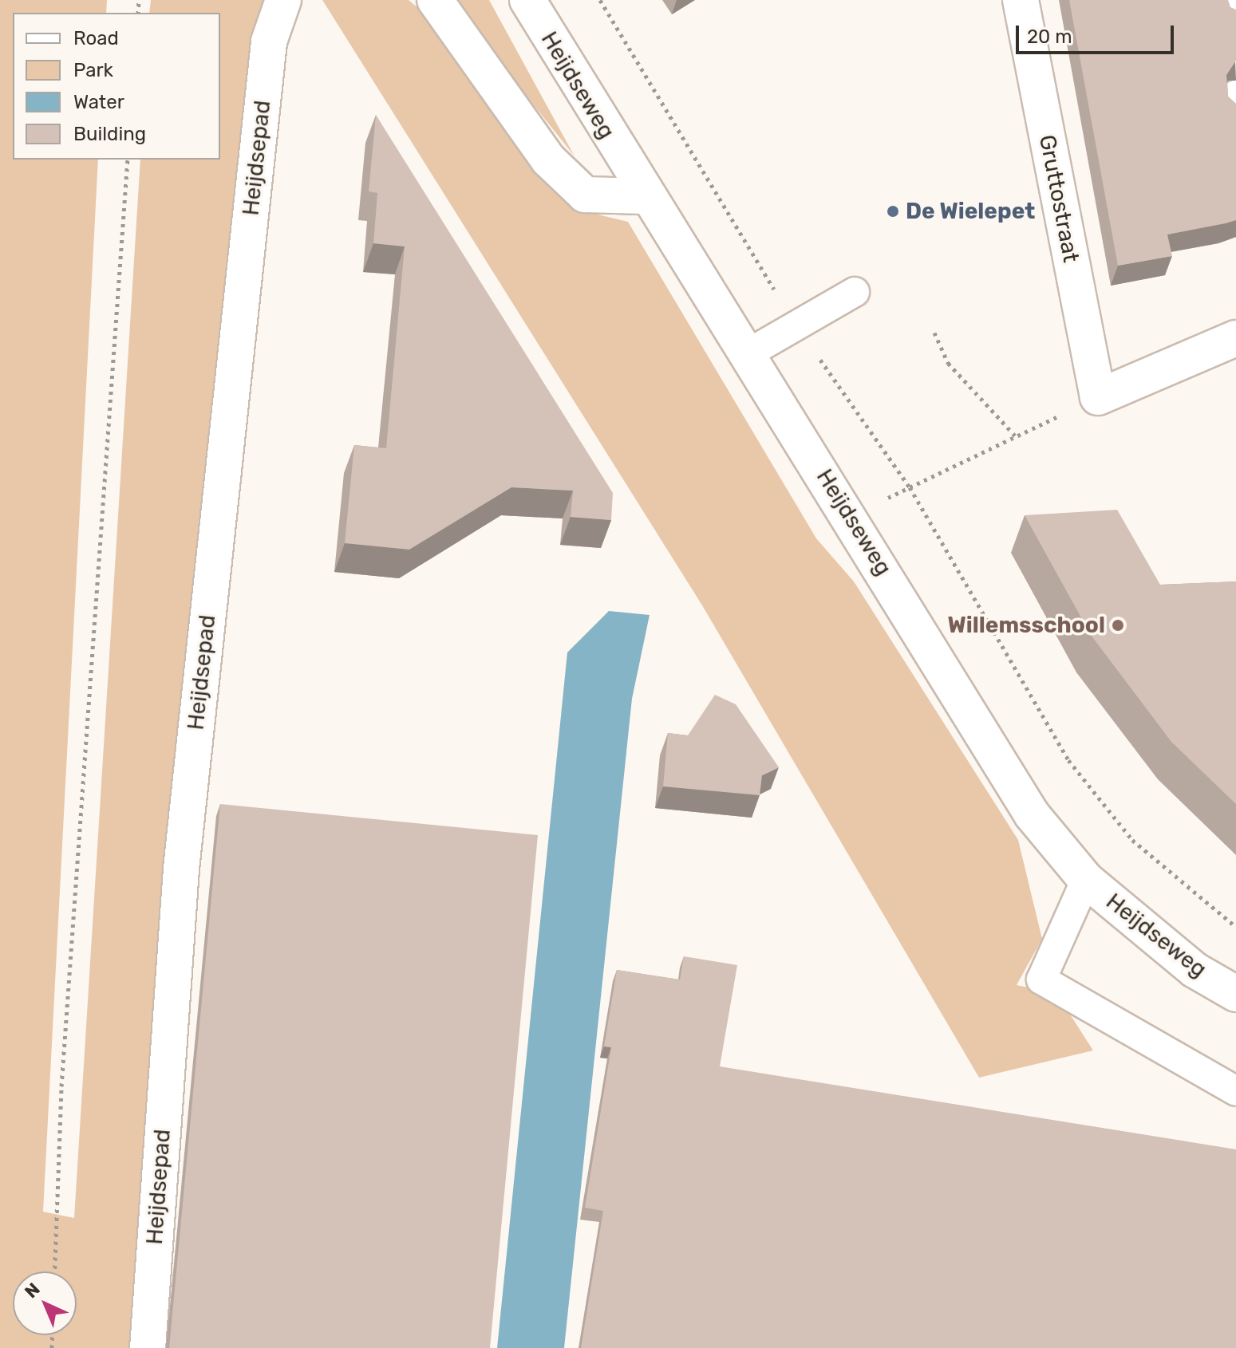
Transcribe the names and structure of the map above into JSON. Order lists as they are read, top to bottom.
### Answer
{
  "streets": {
    "street": ["Heijdseweg", "Heijdsepad", "Gruttostraat"]
  },
  "places": ["De Wielepet", "Willemsschool"],
  "legend": [
    "Road",
    "Park",
    "Water",
    "Building"
  ],
  "scale_bar": "20 m",
  "north": "top left"
}
